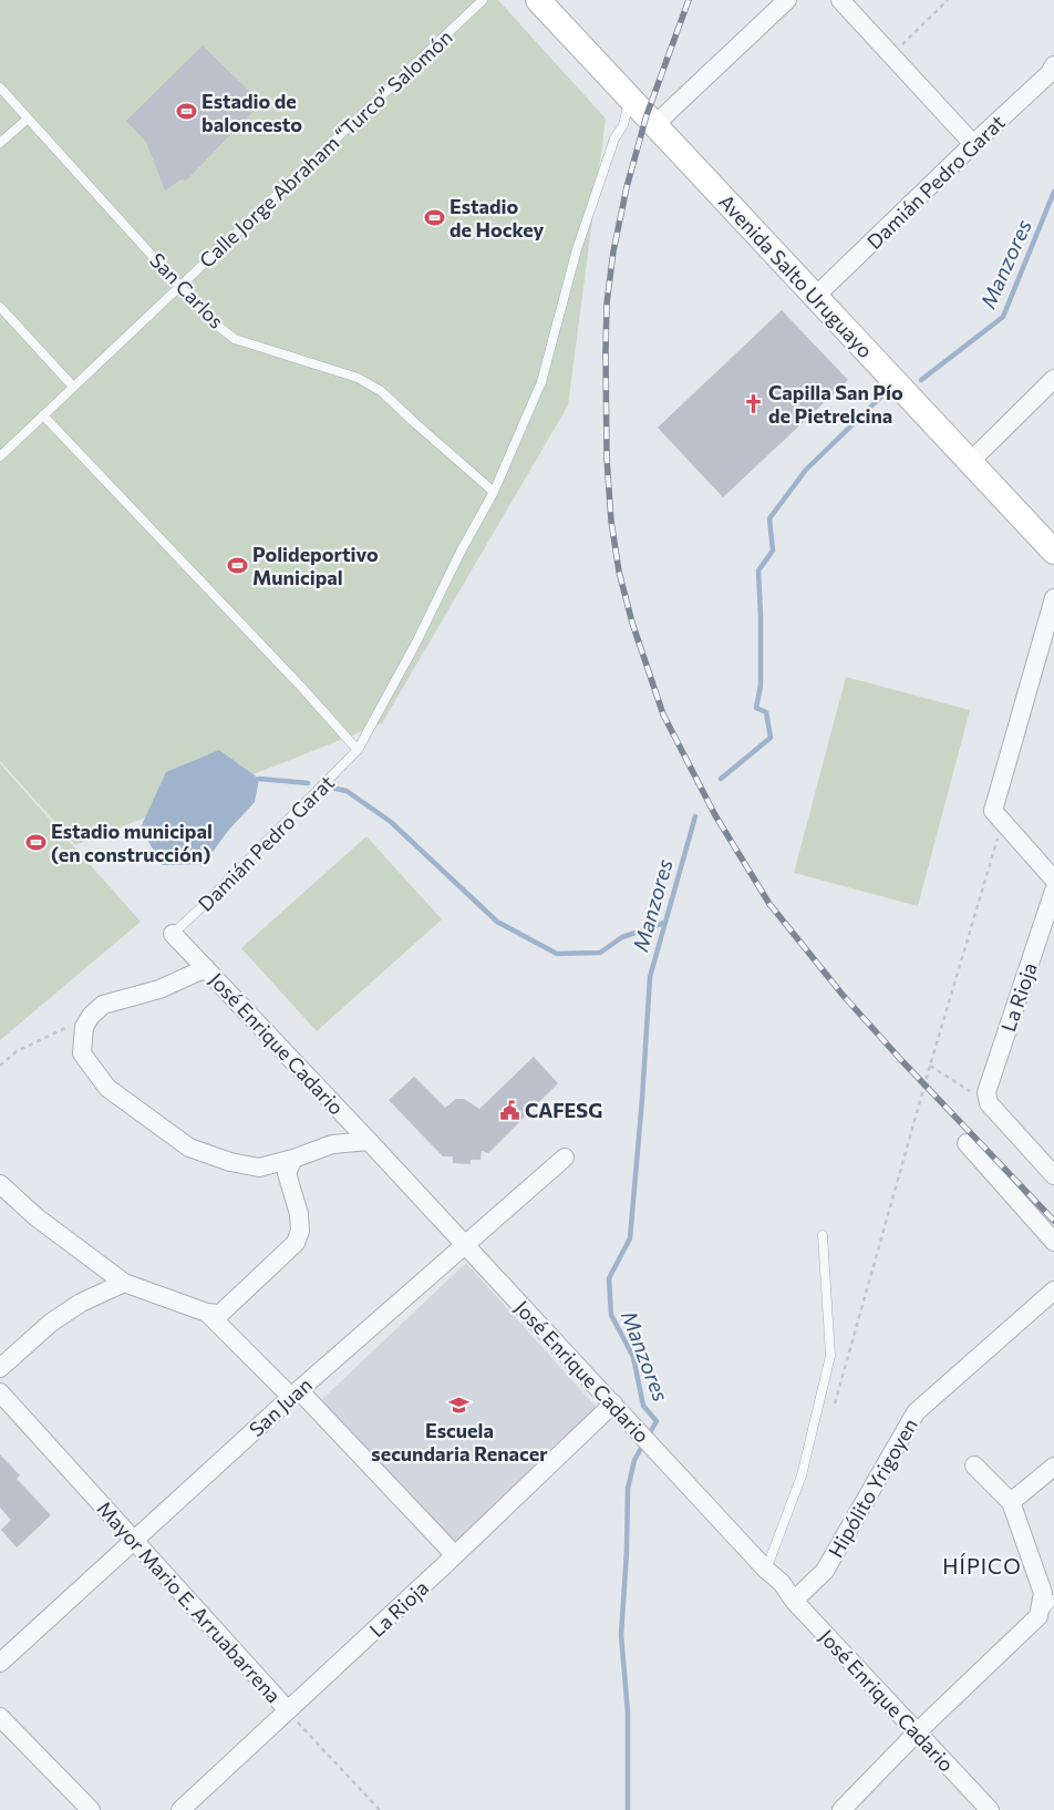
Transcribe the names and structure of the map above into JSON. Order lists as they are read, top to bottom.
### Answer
{
  "streets": {
    "main road": ["Avenida Salto Uruguayo"],
    "street": [
      "Damián Pedro Garat",
      "La Rioja",
      "José Enrique Cadario",
      "San Juan",
      "Hipólito Yrigoyen",
      "Mayor Mario E. Arruabarrena"
    ],
    "lane": ["Calle Jorge Abraham “Turco” Salomón", "San Carlos"]
  },
  "crossings": [
    ["Calle Jorge Abraham “Turco” Salomón", "San Carlos"],
    ["Damián Pedro Garat", "Avenida Salto Uruguayo"],
    ["Damián Pedro Garat", "San Carlos"],
    ["Damián Pedro Garat", "José Enrique Cadario"],
    ["La Rioja", "José Enrique Cadario"],
    ["La Rioja", "Mayor Mario E. Arruabarrena"],
    ["José Enrique Cadario", "San Juan"],
    ["José Enrique Cadario", "Hipólito Yrigoyen"],
    ["San Juan", "Mayor Mario E. Arruabarrena"]
  ],
  "districts": ["HÍPICO"],
  "water": ["Manzores"],
  "places": {
    "sports": [
      "Estadio de baloncesto",
      "Estadio de Hockey",
      "Polideportivo Municipal",
      "Estadio municipal (en construcción)"
    ],
    "church": ["Capilla San Pío de Pietrelcina"],
    "public building": ["CAFESG"],
    "school or university": ["Escuela secundaria Renacer"]
  }
}
